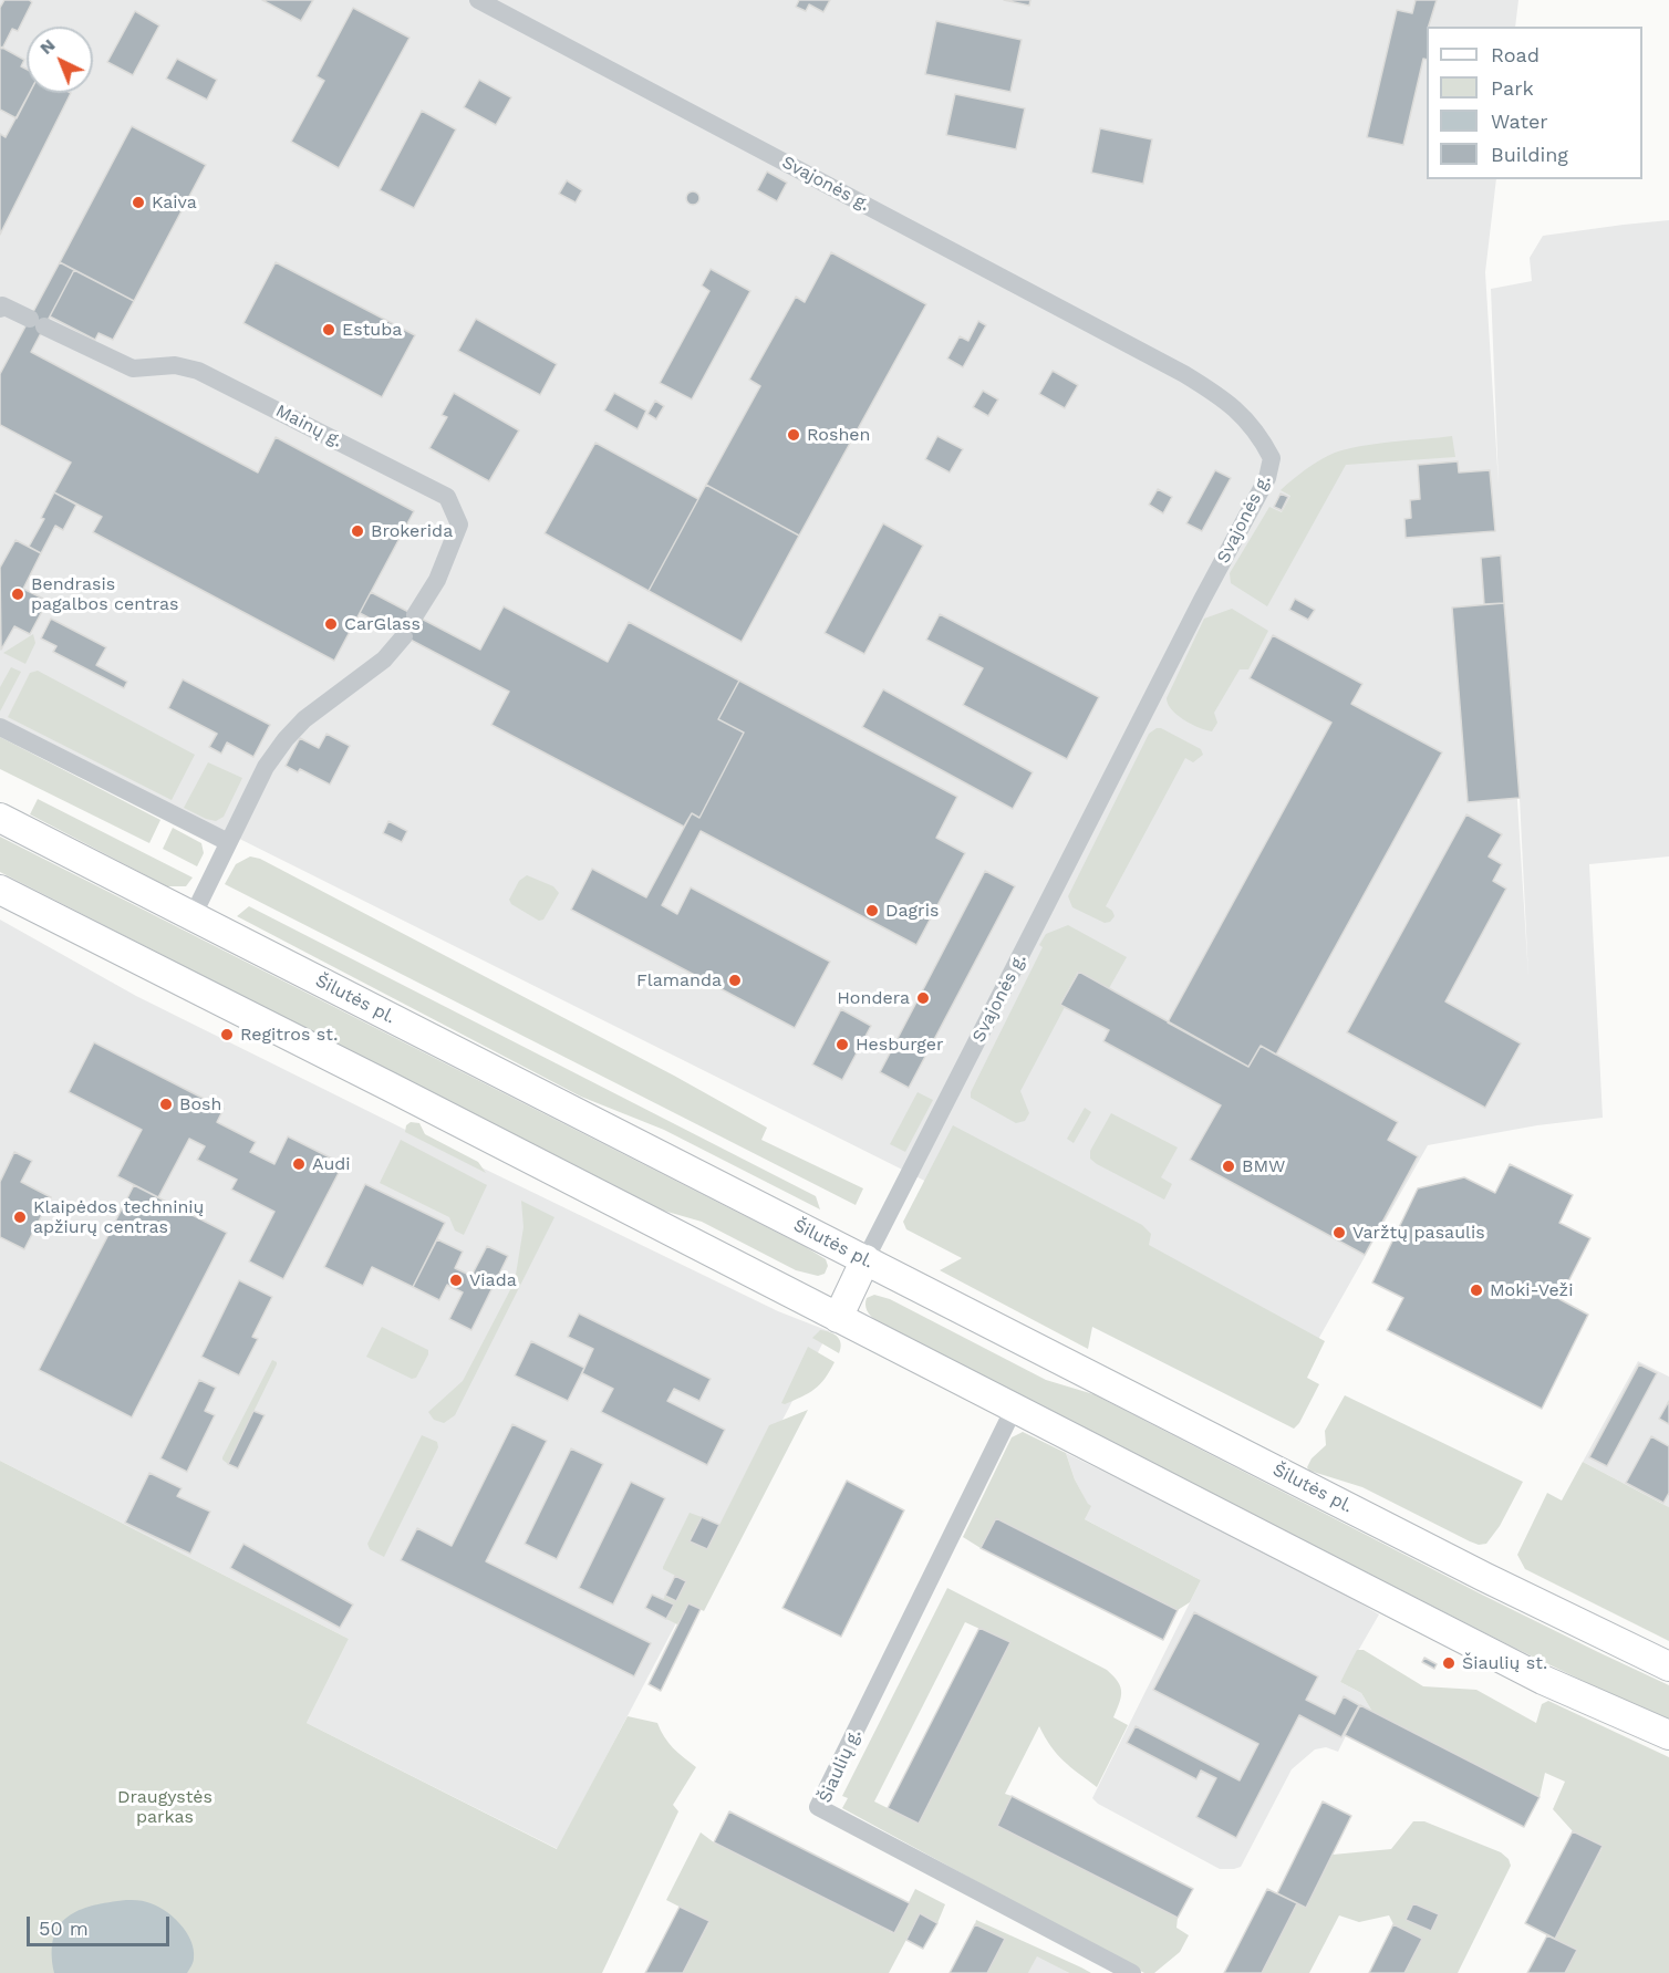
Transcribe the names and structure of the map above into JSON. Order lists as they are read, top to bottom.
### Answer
{
  "streets": {
    "main road": ["Šilutės pl."],
    "street": ["Svajonės g.", "Mainų g.", "Šiaulių g."]
  },
  "crossings": [
    ["Svajonės g.", "Šilutės pl."]
  ],
  "parks": ["Draugystės parkas"],
  "places": [
    "Kaiva",
    "Estuba",
    "Roshen",
    "Brokerida",
    "Bendrasis pagalbos centras",
    "CarGlass",
    "Dagris",
    "Flamanda",
    "Hondera",
    "Regitros st.",
    "Hesburger",
    "Bosh",
    "Audi",
    "BMW",
    "Klaipėdos techninių apžiurų centras",
    "Varžtų pasaulis",
    "Viada",
    "Moki-Veži",
    "Šiaulių st."
  ],
  "legend": [
    "Road",
    "Park",
    "Water",
    "Building"
  ],
  "scale_bar": "50 m",
  "north": "top left"
}
